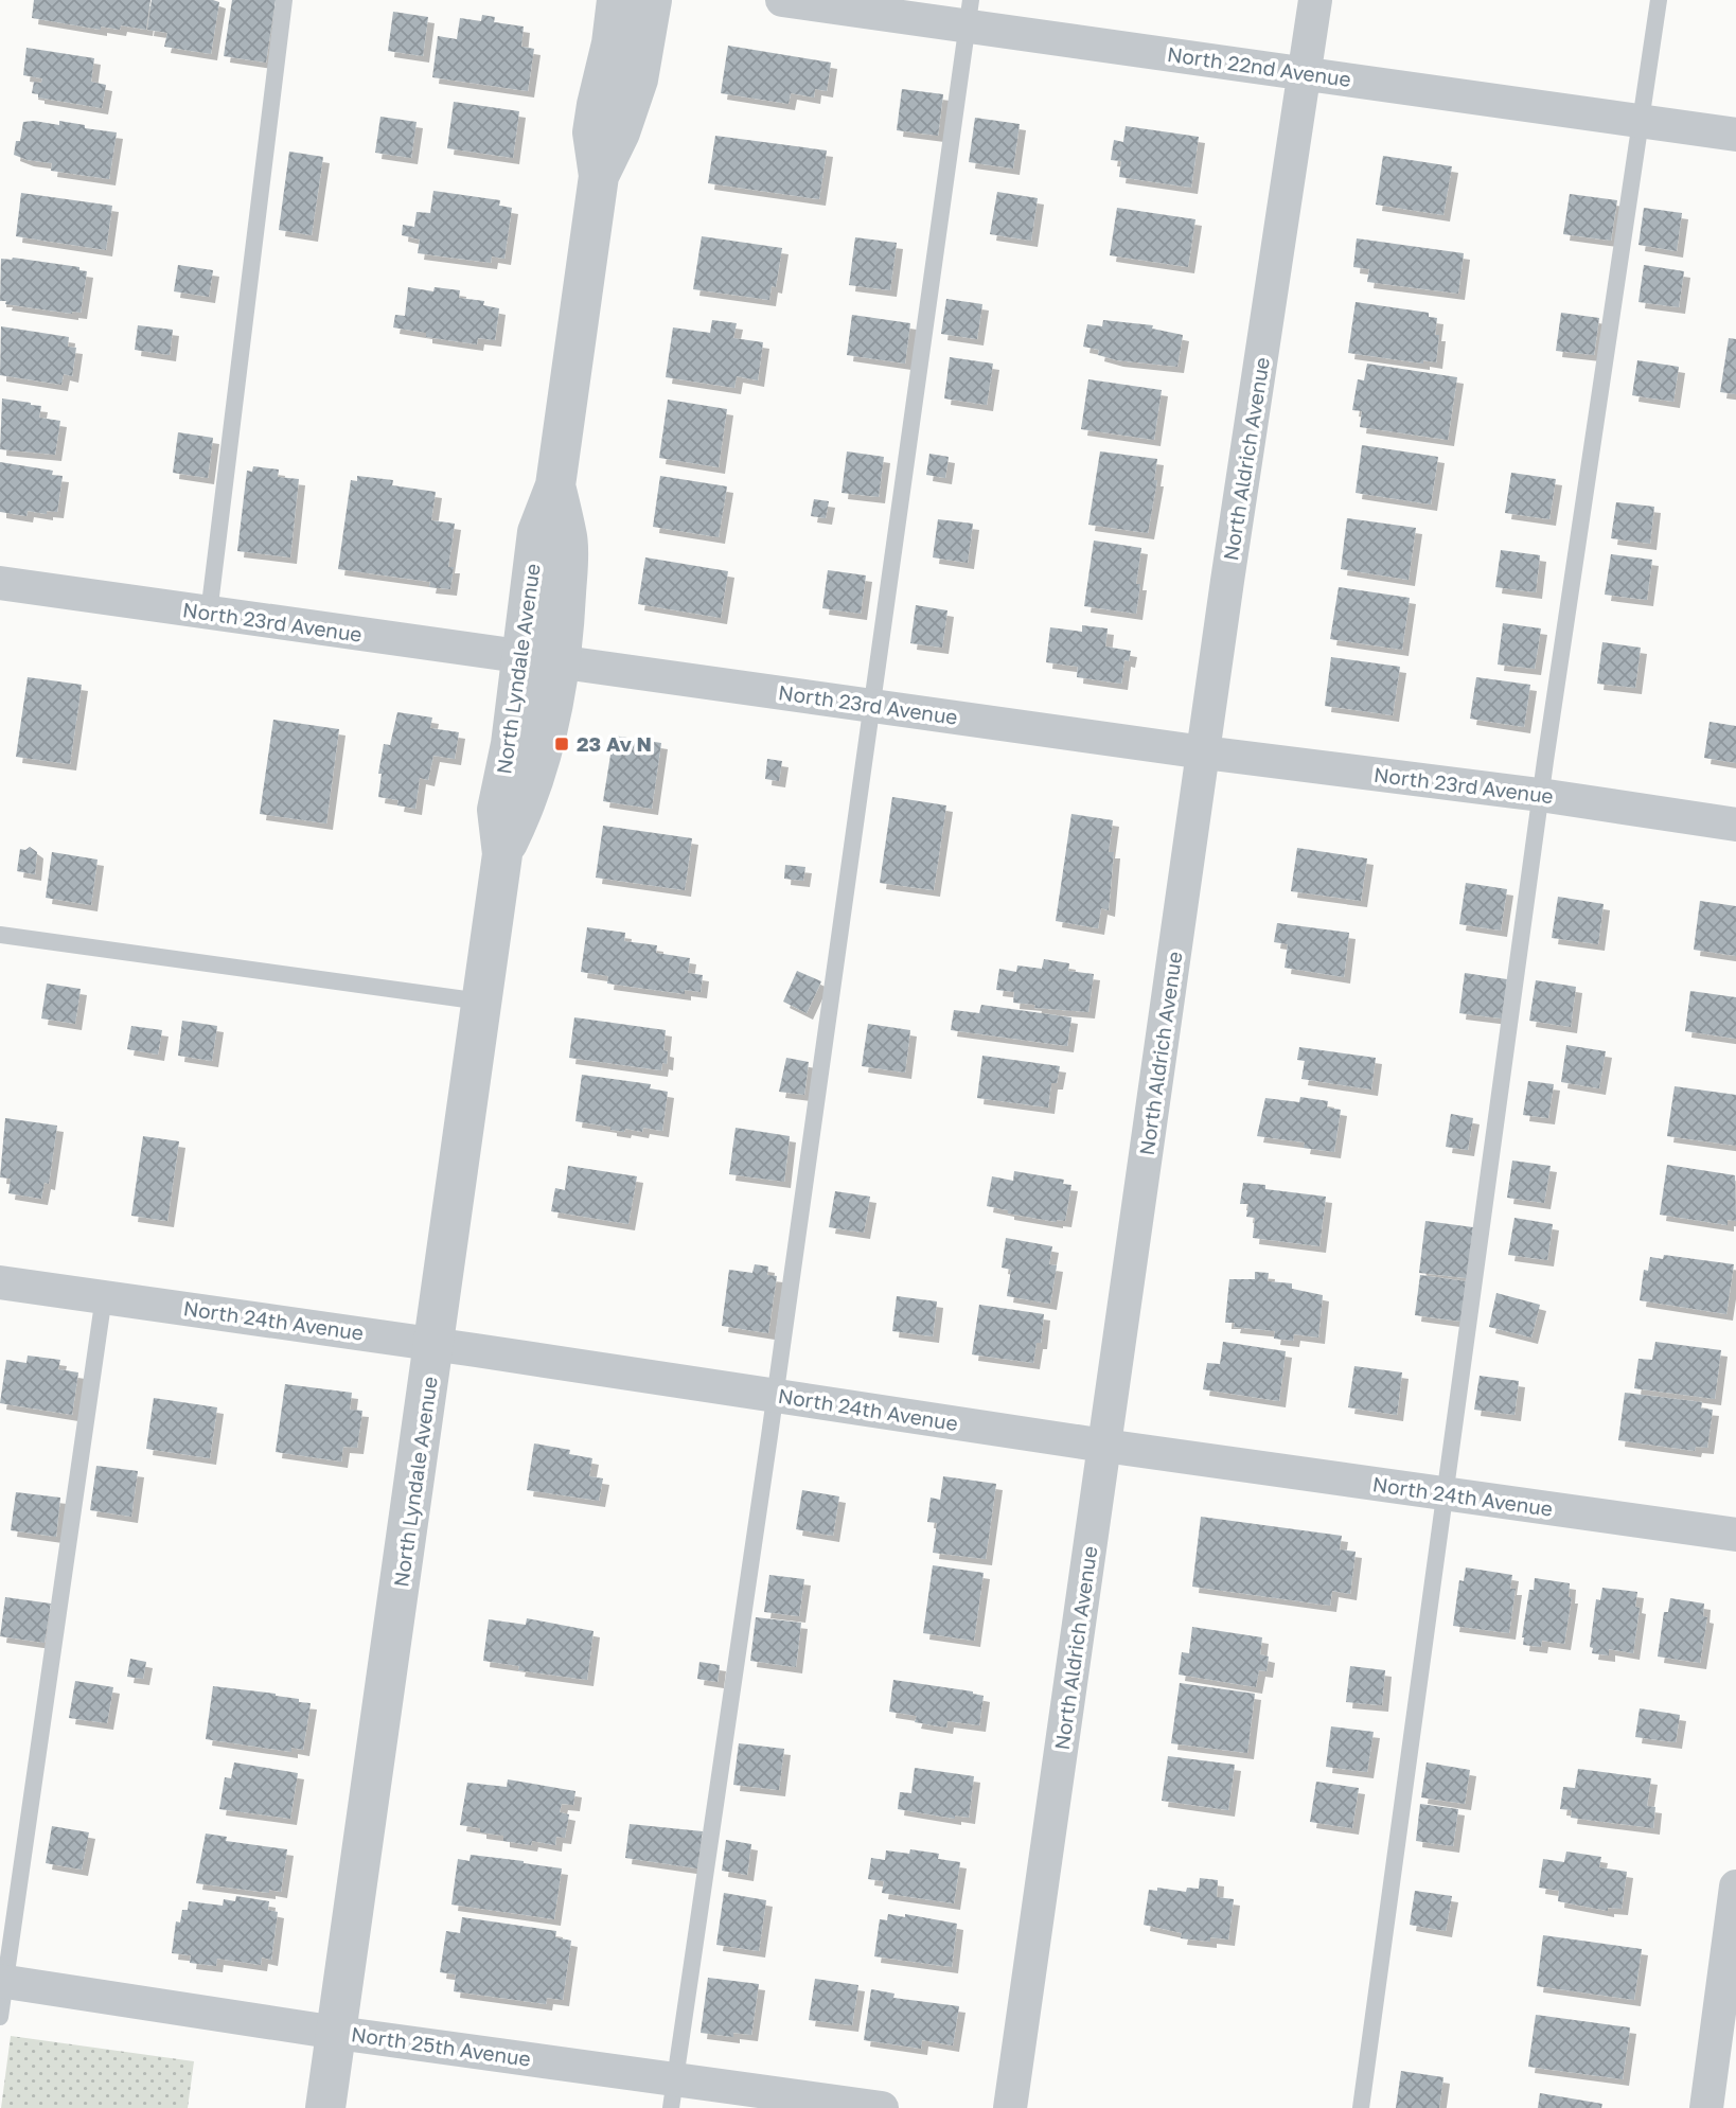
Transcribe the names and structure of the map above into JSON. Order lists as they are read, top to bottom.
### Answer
{
  "streets": {
    "street": [
      "North 22nd Avenue",
      "North Aldrich Avenue",
      "North 23rd Avenue",
      "North Lyndale Avenue",
      "North 24th Avenue",
      "North 25th Avenue"
    ]
  },
  "crossings": [
    ["North 22nd Avenue", "North Aldrich Avenue"],
    ["North Aldrich Avenue", "North 23rd Avenue"],
    ["North Aldrich Avenue", "North 24th Avenue"],
    ["North 23rd Avenue", "North Lyndale Avenue"],
    ["North Lyndale Avenue", "North 24th Avenue"],
    ["North Lyndale Avenue", "North 25th Avenue"]
  ],
  "places": {
    "transit": ["23 Av N"]
  }
}
